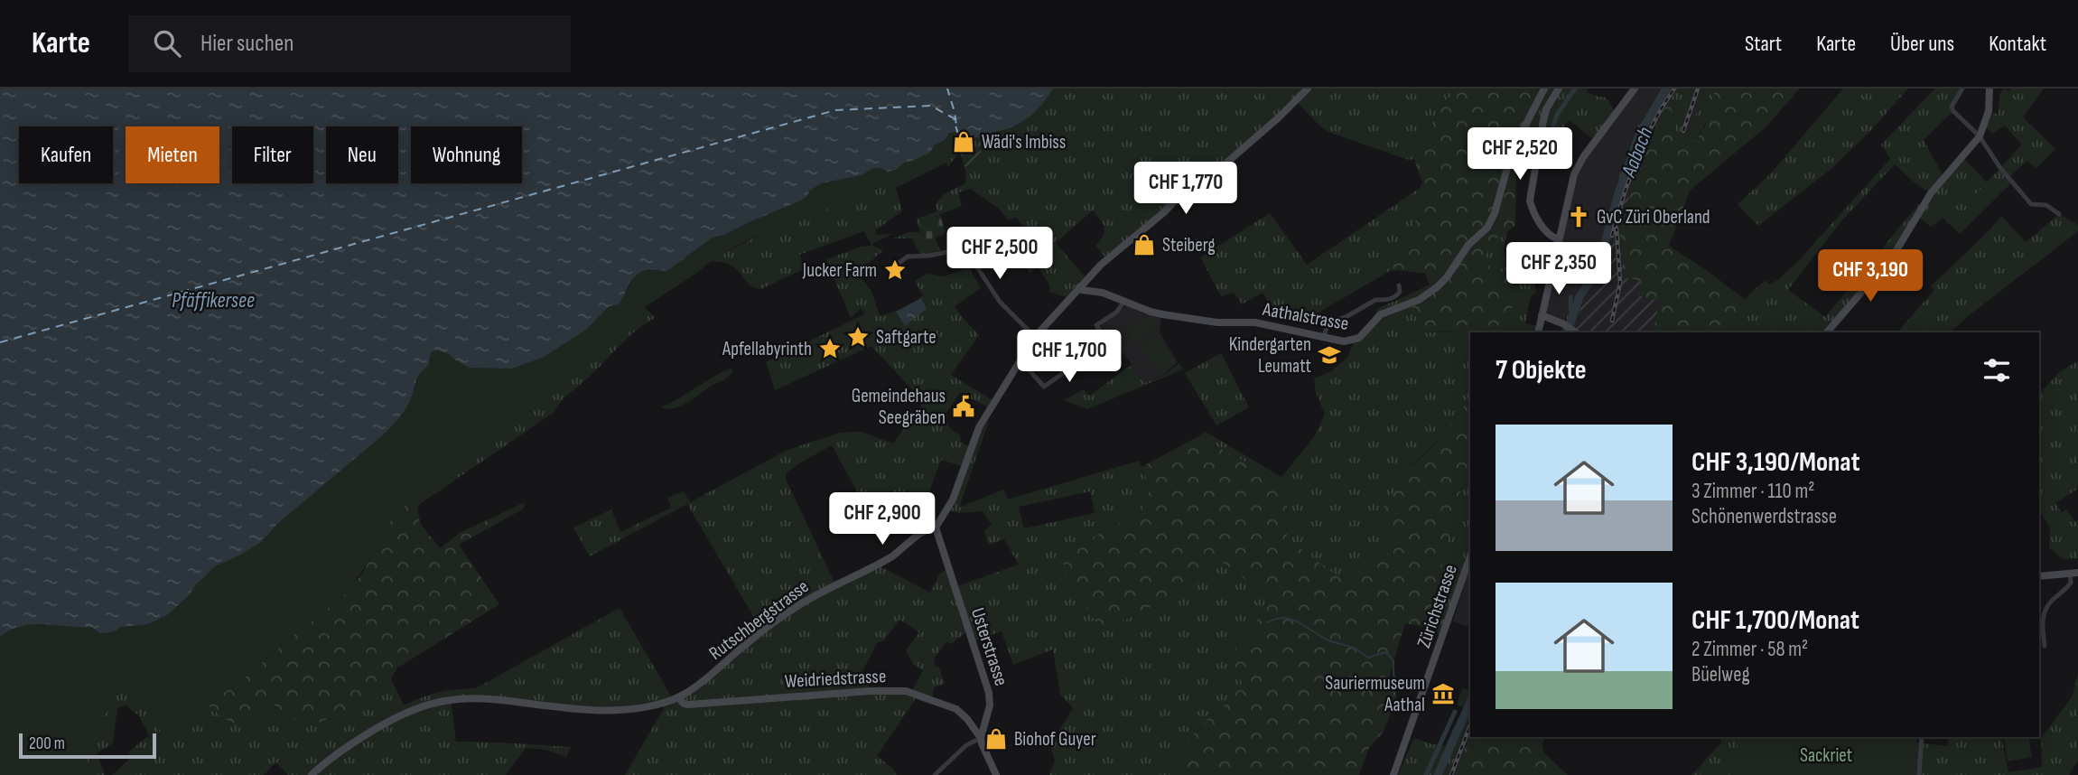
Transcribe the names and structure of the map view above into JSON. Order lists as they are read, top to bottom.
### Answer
{
  "streets": {
    "street": [
      "Aathalstrasse",
      "Zürichstrasse",
      "Rutschbergstrasse",
      "Usterstrasse",
      "Weidriedstrasse"
    ]
  },
  "crossings": [
    ["Aathalstrasse", "Rutschbergstrasse"],
    ["Rutschbergstrasse", "Usterstrasse"],
    ["Rutschbergstrasse", "Weidriedstrasse"],
    ["Usterstrasse", "Weidriedstrasse"]
  ],
  "water": ["Aabach", "Pfäffikersee"],
  "parks": ["Sackriet"],
  "places": {
    "shop": ["Wädi's Imbiss", "Steiberg", "Biohof Guyer"],
    "church": ["GvC Züri Oberland"],
    "place": ["Jucker Farm", "Saftgarte", "Apfellabyrinth"],
    "school or university": ["Kindergarten Leumatt"],
    "public building": ["Gemeindehaus Seegräben"],
    "museum": ["Sauriermuseum Aathal"]
  },
  "scale_bar": "200 m",
  "page": {
    "header": "Karte",
    "search": "Hier suchen",
    "nav": [
      "Start",
      "Karte",
      "Über uns",
      "Kontakt"
    ],
    "chip": [
      "Kaufen",
      "Mieten",
      "Filter",
      "Neu",
      "Wohnung"
    ],
    "price": [
      "CHF 2,520",
      "CHF 1,770",
      "CHF 2,500",
      "CHF 2,350",
      "CHF 3,190",
      "CHF 1,700",
      "CHF 2,900"
    ],
    "heading": "7 Objekte",
    "list": [
      {
        "name": "CHF 3,190/Monat",
        "note": "3 Zimmer · 110 m² · Schönenwerdstrasse"
      },
      {
        "name": "CHF 1,700/Monat",
        "note": "2 Zimmer · 58 m² · Büelweg"
      }
    ],
    "scale": "200 m"
  }
}
